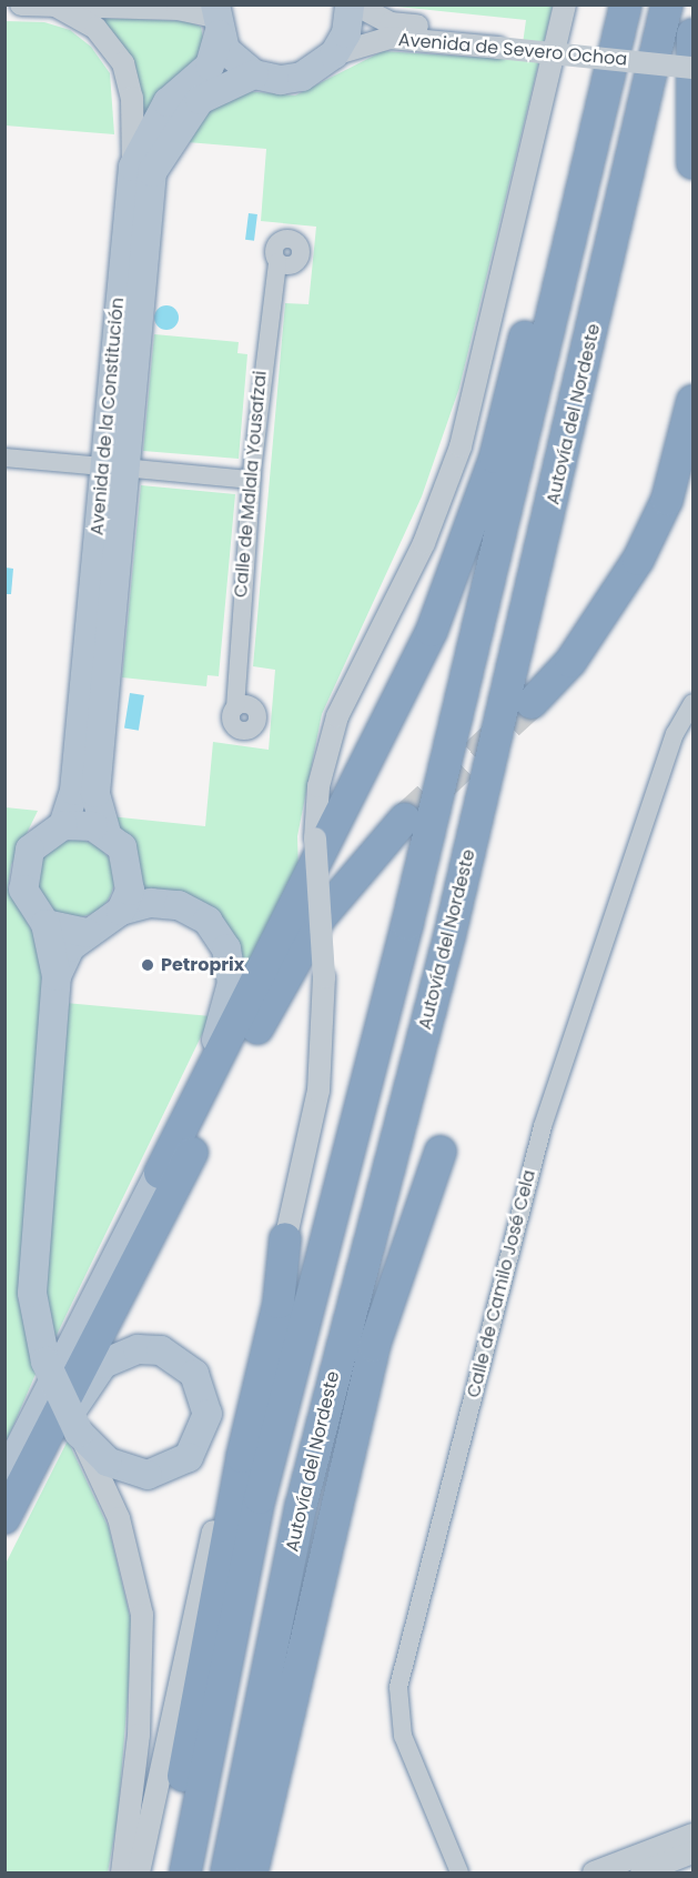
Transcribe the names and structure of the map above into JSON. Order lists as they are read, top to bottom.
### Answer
{
  "streets": {
    "highway": ["Autovía del Nordeste"],
    "main road": ["Avenida de la Constitución"],
    "street": ["Avenida de Severo Ochoa", "Calle de Malala Yousafzai", "Calle de Camilo José Cela"]
  },
  "places": ["Petroprix"]
}
